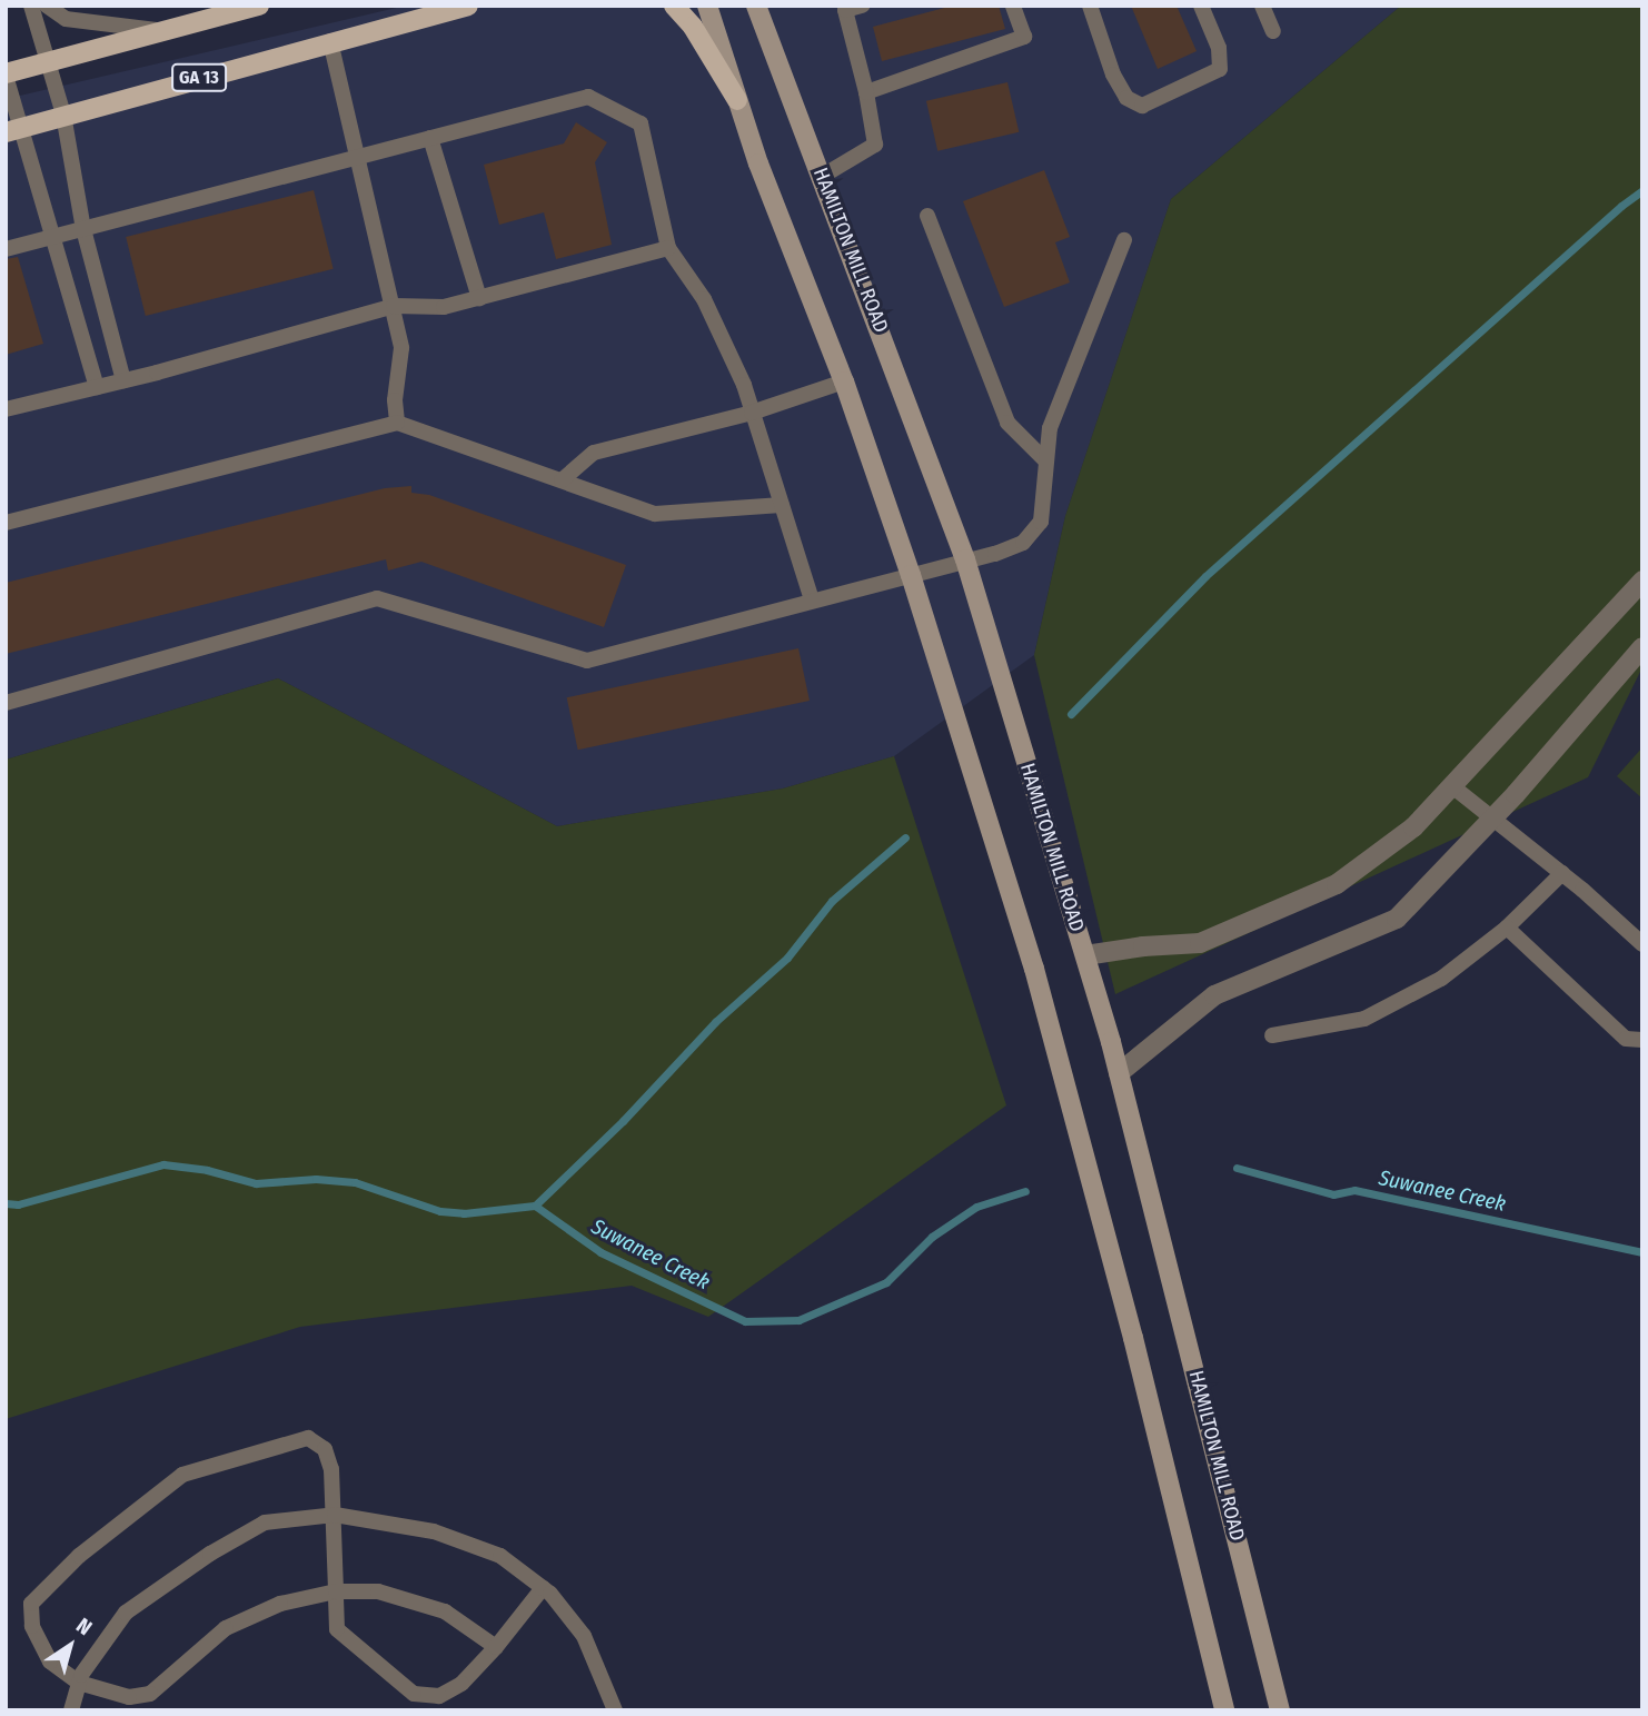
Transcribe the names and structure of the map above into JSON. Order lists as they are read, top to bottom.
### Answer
{
  "streets": {
    "main road": ["GA 13", "HAMILTON MILL ROAD"]
  },
  "water": ["Suwanee Creek"],
  "north": "top right"
}
